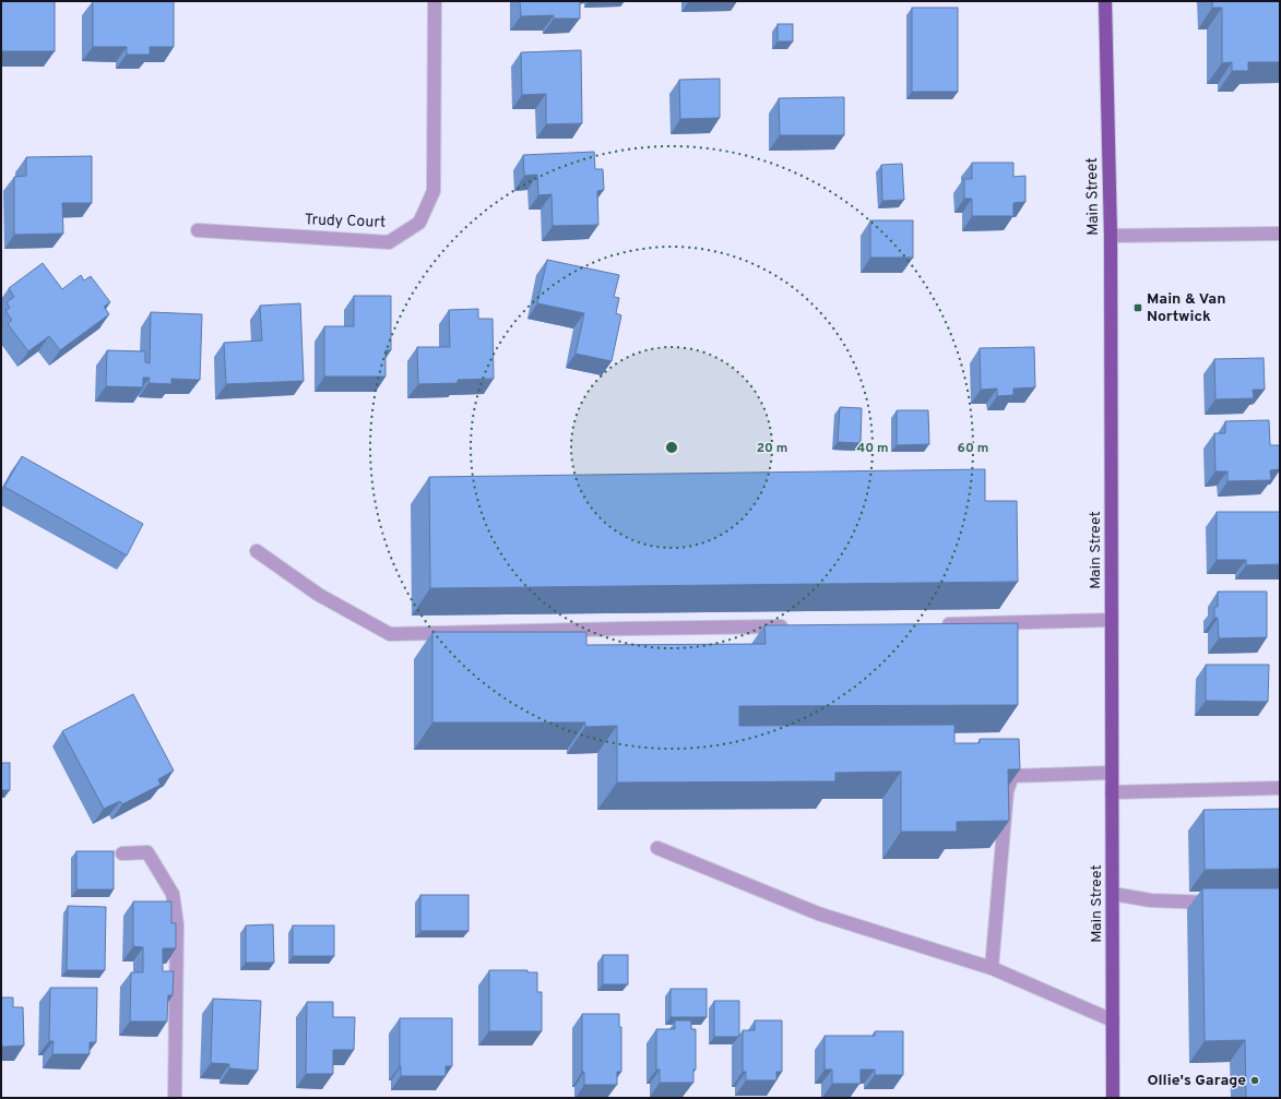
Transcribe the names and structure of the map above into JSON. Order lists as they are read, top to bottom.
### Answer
{
  "streets": {
    "main road": ["Main Street"],
    "street": ["Trudy Court"]
  },
  "places": {
    "transit": ["Main & Van Nortwick"],
    "other": ["Ollie's Garage"]
  },
  "rings": ["20 m", "40 m", "60 m"]
}
